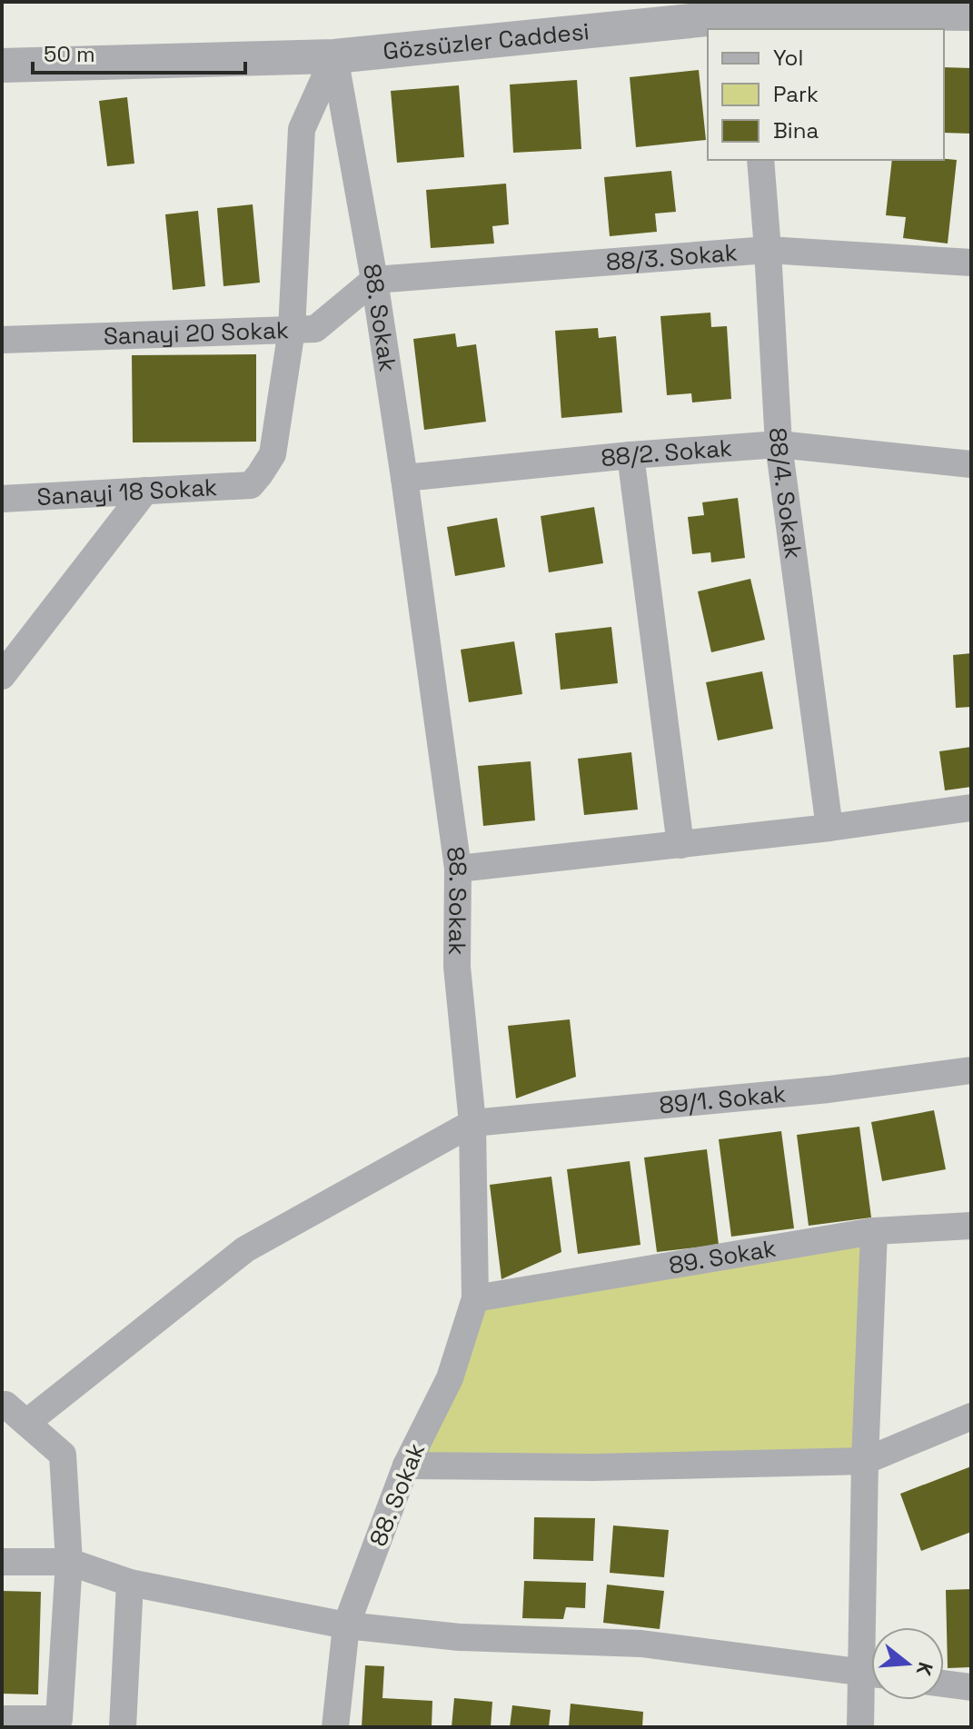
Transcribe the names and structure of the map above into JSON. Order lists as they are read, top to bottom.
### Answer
{
  "streets": {
    "street": [
      "Gözsüzler Caddesi",
      "88/3. Sokak",
      "88. Sokak",
      "Sanayi 20 Sokak",
      "88/2. Sokak",
      "Sanayi 18 Sokak",
      "88/4. Sokak",
      "89/1. Sokak",
      "89. Sokak"
    ]
  },
  "crossings": [
    ["Gözsüzler Caddesi", "88. Sokak"],
    ["88/3. Sokak", "88. Sokak"],
    ["88/3. Sokak", "Sanayi 20 Sokak"],
    ["88/3. Sokak", "88/4. Sokak"],
    ["88. Sokak", "Sanayi 20 Sokak"],
    ["88. Sokak", "88/2. Sokak"],
    ["88. Sokak", "89/1. Sokak"],
    ["88. Sokak", "89. Sokak"],
    ["Sanayi 20 Sokak", "Sanayi 18 Sokak"],
    ["88/2. Sokak", "88/4. Sokak"]
  ],
  "legend": ["Yol", "Park", "Bina"],
  "scale_bar": "50 m",
  "north": "right"
}
